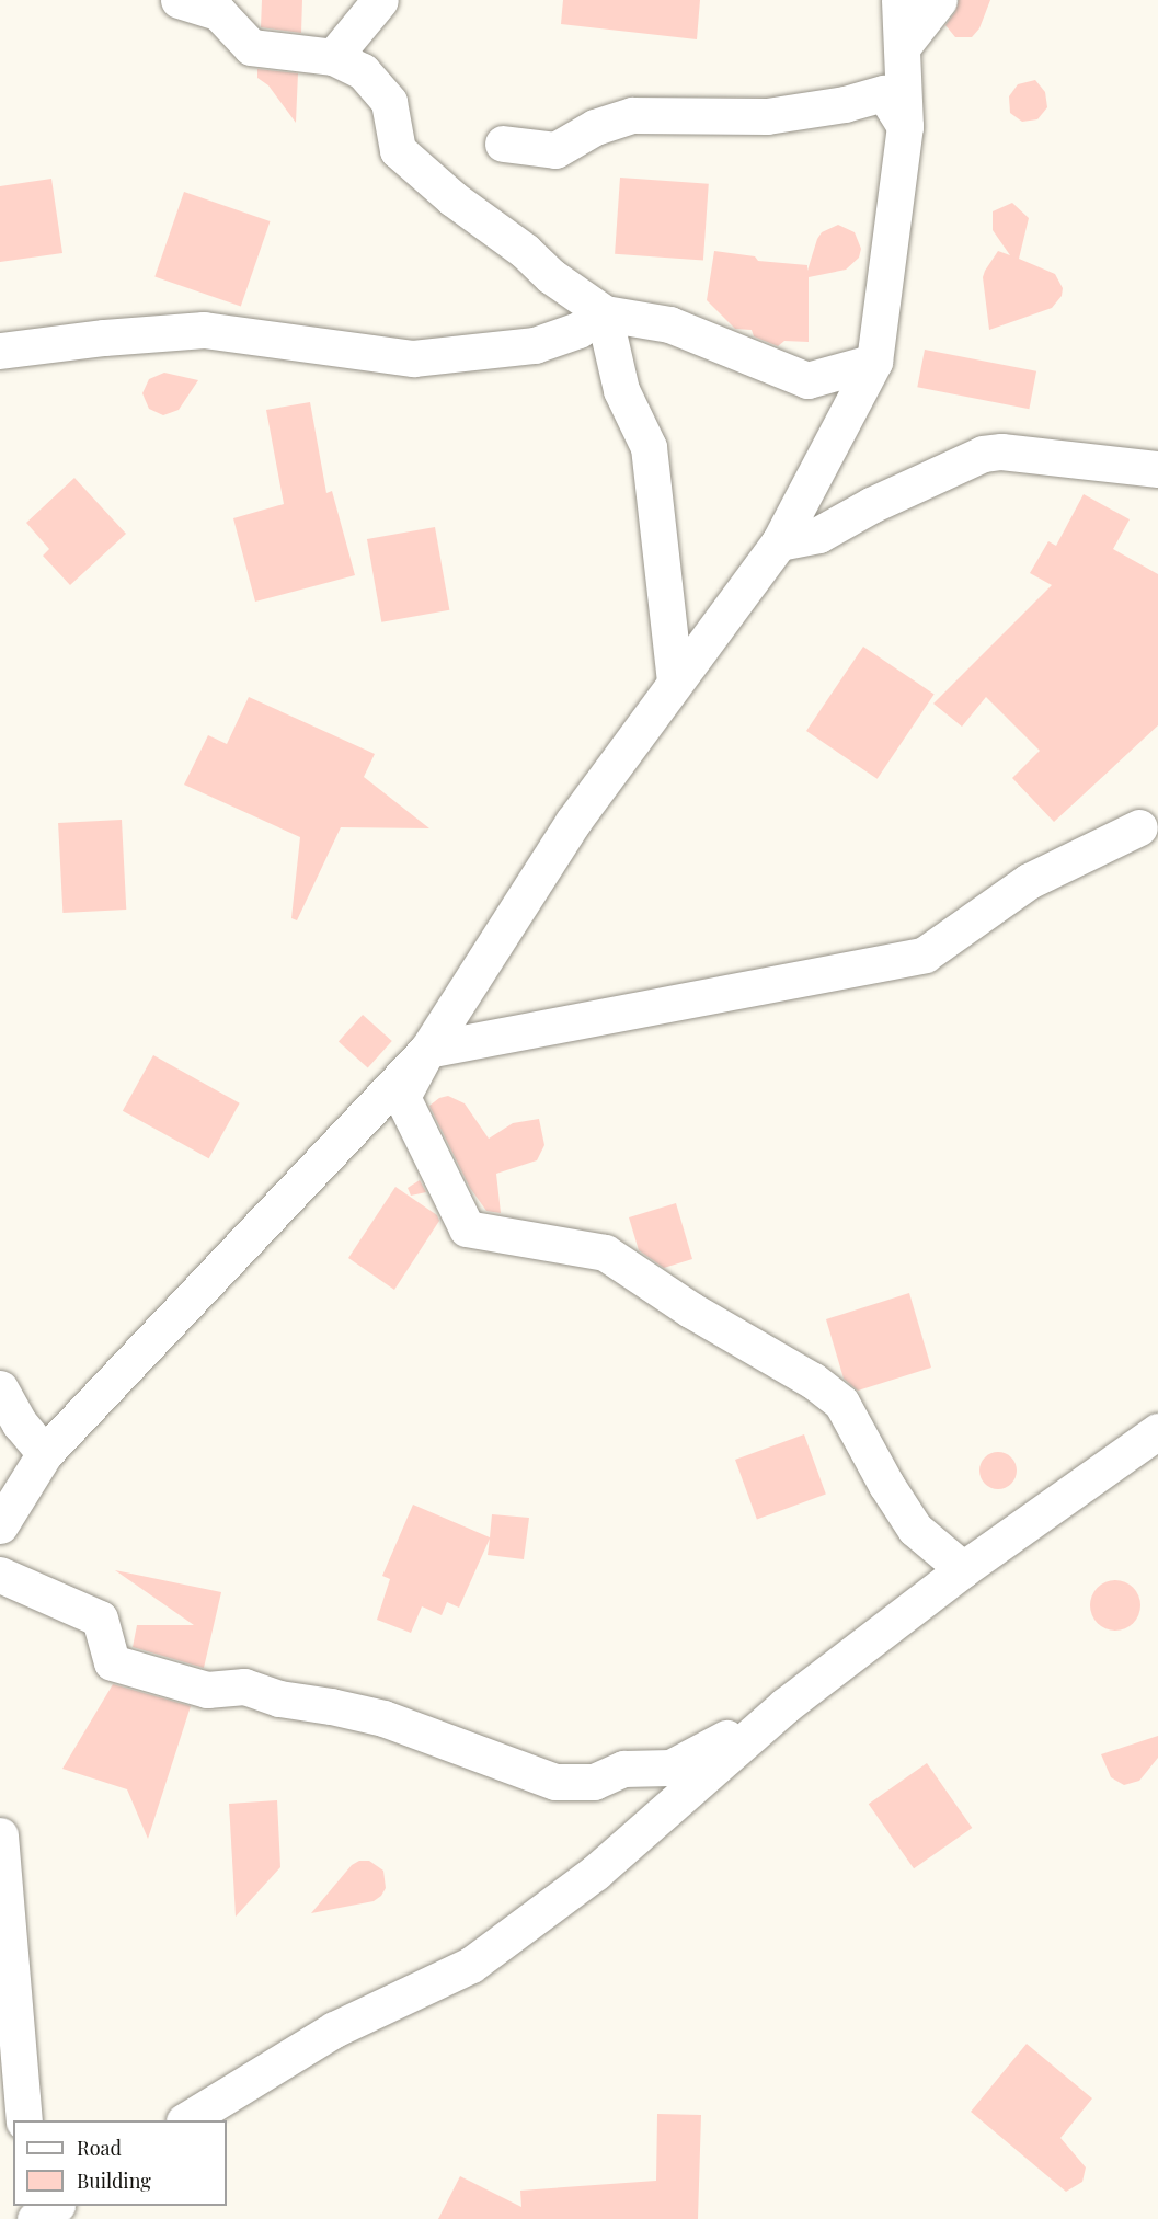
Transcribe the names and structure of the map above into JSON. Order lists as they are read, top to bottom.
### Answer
{
  "legend": ["Road", "Building"]
}
